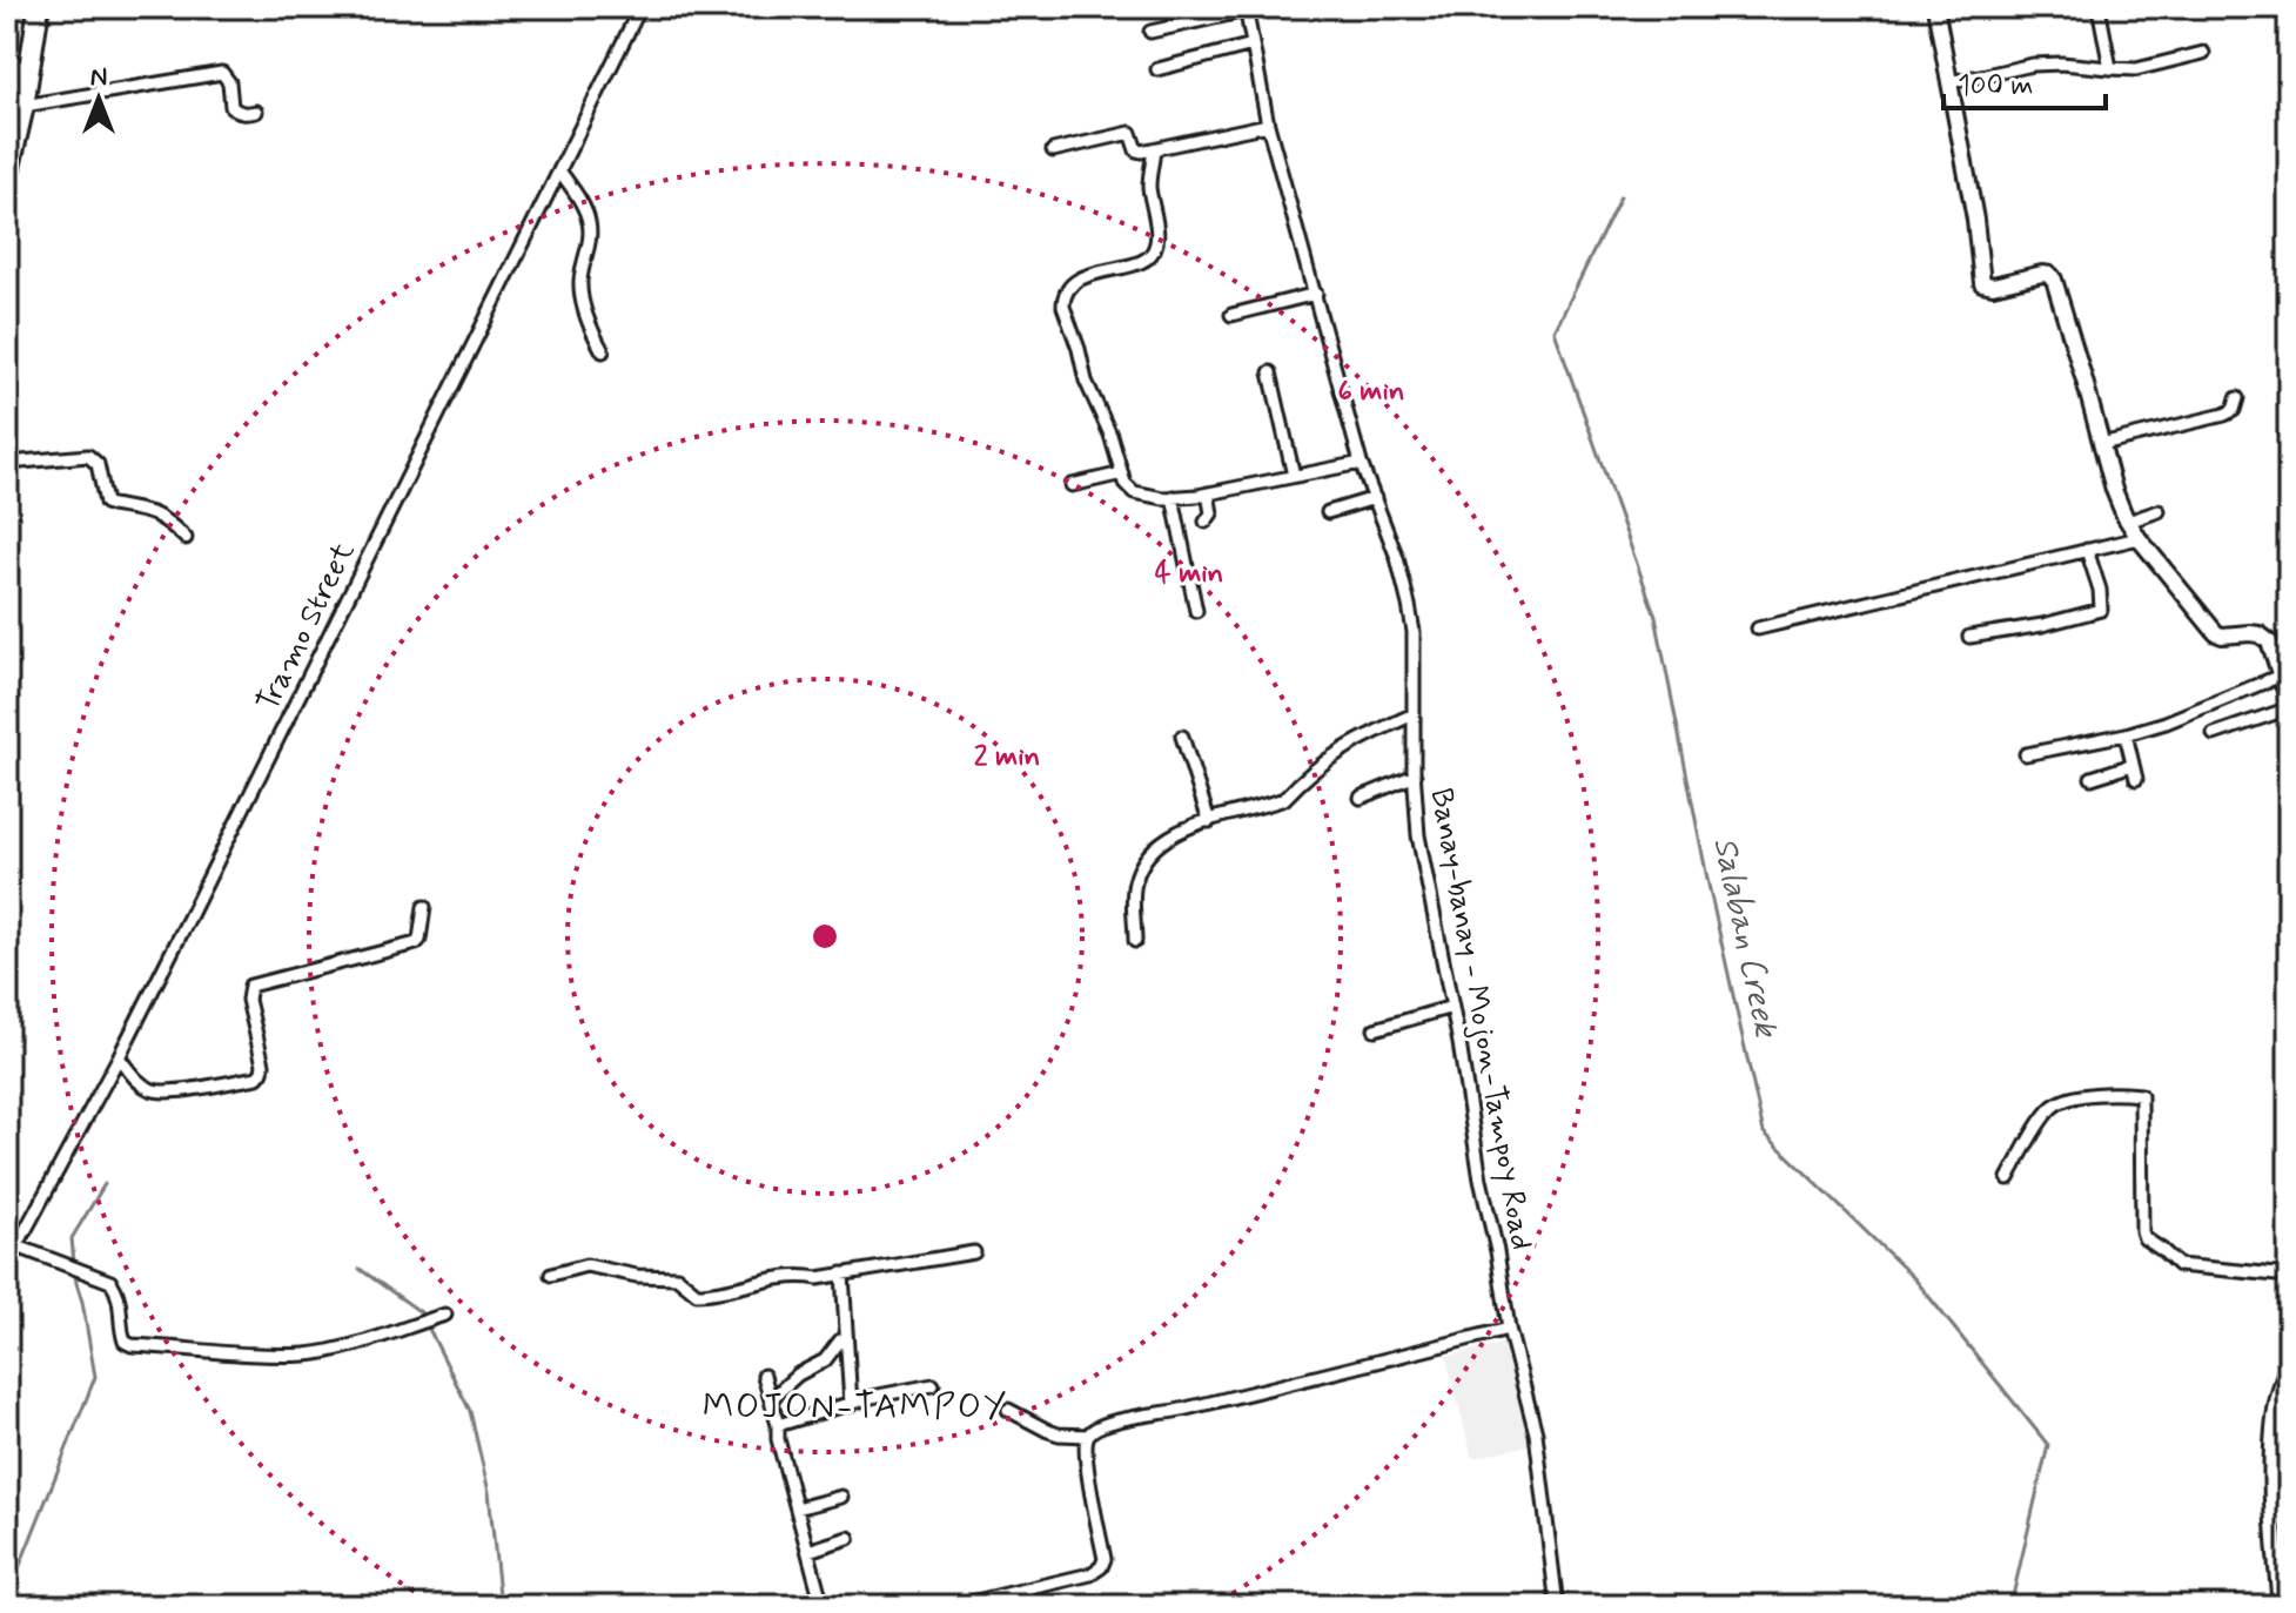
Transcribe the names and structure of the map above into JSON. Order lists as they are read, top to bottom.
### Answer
{
  "streets": {
    "street": ["Tramo Street", "Banay-banay - Mojon-Tampoy Road"]
  },
  "districts": ["MOJON-TAMPOY"],
  "water": ["Salaban Creek"],
  "scale_bar": "100 m",
  "north": "top",
  "rings": ["6 min", "4 min", "2 min"]
}
